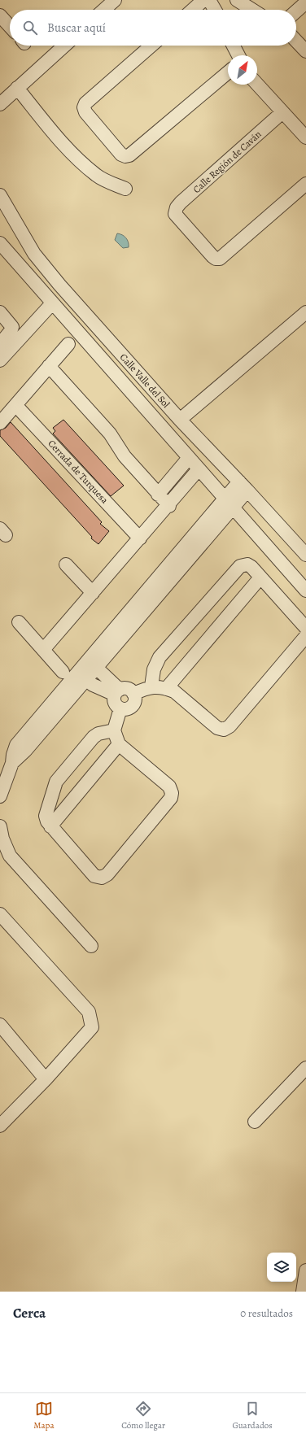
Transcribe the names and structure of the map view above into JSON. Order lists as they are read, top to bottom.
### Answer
{
  "streets": {
    "street": ["Calle Región de Caván", "Calle Valle del Sol", "Cerrada de Turquesa"]
  },
  "north": "top right",
  "page": {
    "search": "Buscar aquí",
    "heading": ["Cerca", "0 resultados"],
    "nav": ["Mapa", "Cómo llegar", "Guardados"]
  }
}
